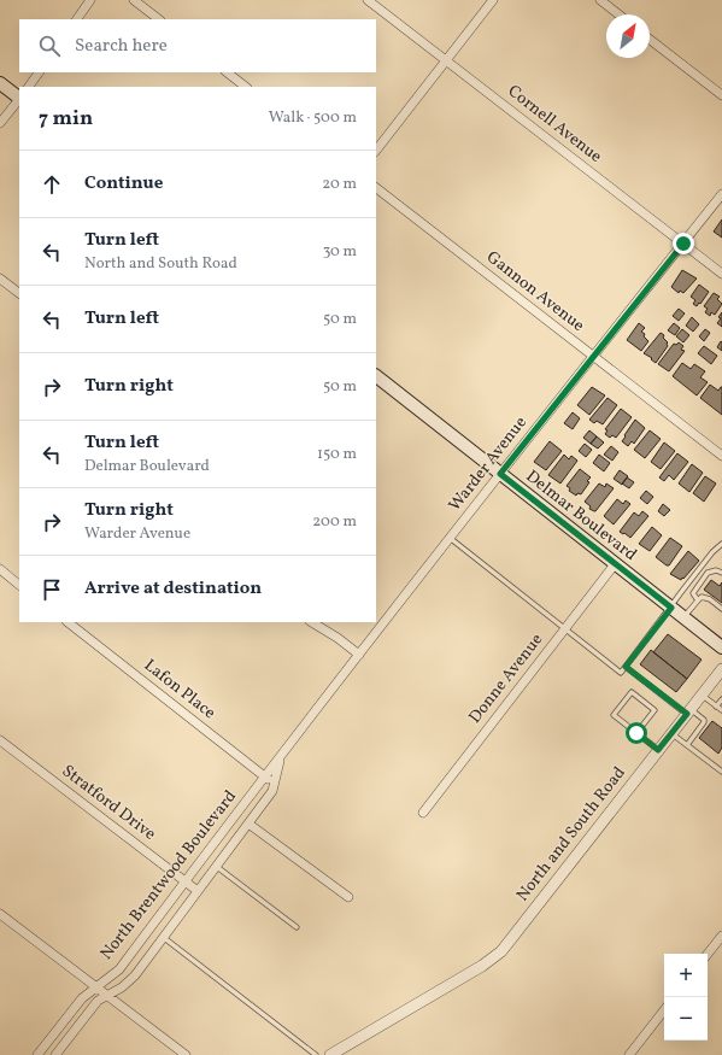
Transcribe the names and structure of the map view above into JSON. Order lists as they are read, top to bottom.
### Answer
{
  "streets": {
    "main road": ["Delmar Boulevard"],
    "street": [
      "Cornell Avenue",
      "Gannon Avenue",
      "Warder Avenue",
      "Donne Avenue",
      "Lafon Place",
      "Stratford Drive",
      "North and South Road",
      "North Brentwood Boulevard"
    ]
  },
  "crossings": [
    ["Cornell Avenue", "Warder Avenue"],
    ["Gannon Avenue", "Warder Avenue"],
    ["Warder Avenue", "Delmar Boulevard"],
    ["Warder Avenue", "Lafon Place"],
    ["Warder Avenue", "North Brentwood Boulevard"],
    ["Delmar Boulevard", "Donne Avenue"],
    ["Lafon Place", "North Brentwood Boulevard"],
    ["Stratford Drive", "North Brentwood Boulevard"]
  ],
  "north": "top right",
  "page": {
    "search": "Search here",
    "heading": ["7 min", "Walk · 500 m"],
    "list": [
      ["Continue", "20 m"],
      ["Turn left", "North and South Road", "30 m"],
      ["Turn left", "50 m"],
      ["Turn right", "50 m"],
      ["Turn left", "Delmar Boulevard", "150 m"],
      ["Turn right", "Warder Avenue", "200 m"],
      "Arrive at destination"
    ],
    "map_buttons": ["+", "−"]
  }
}
